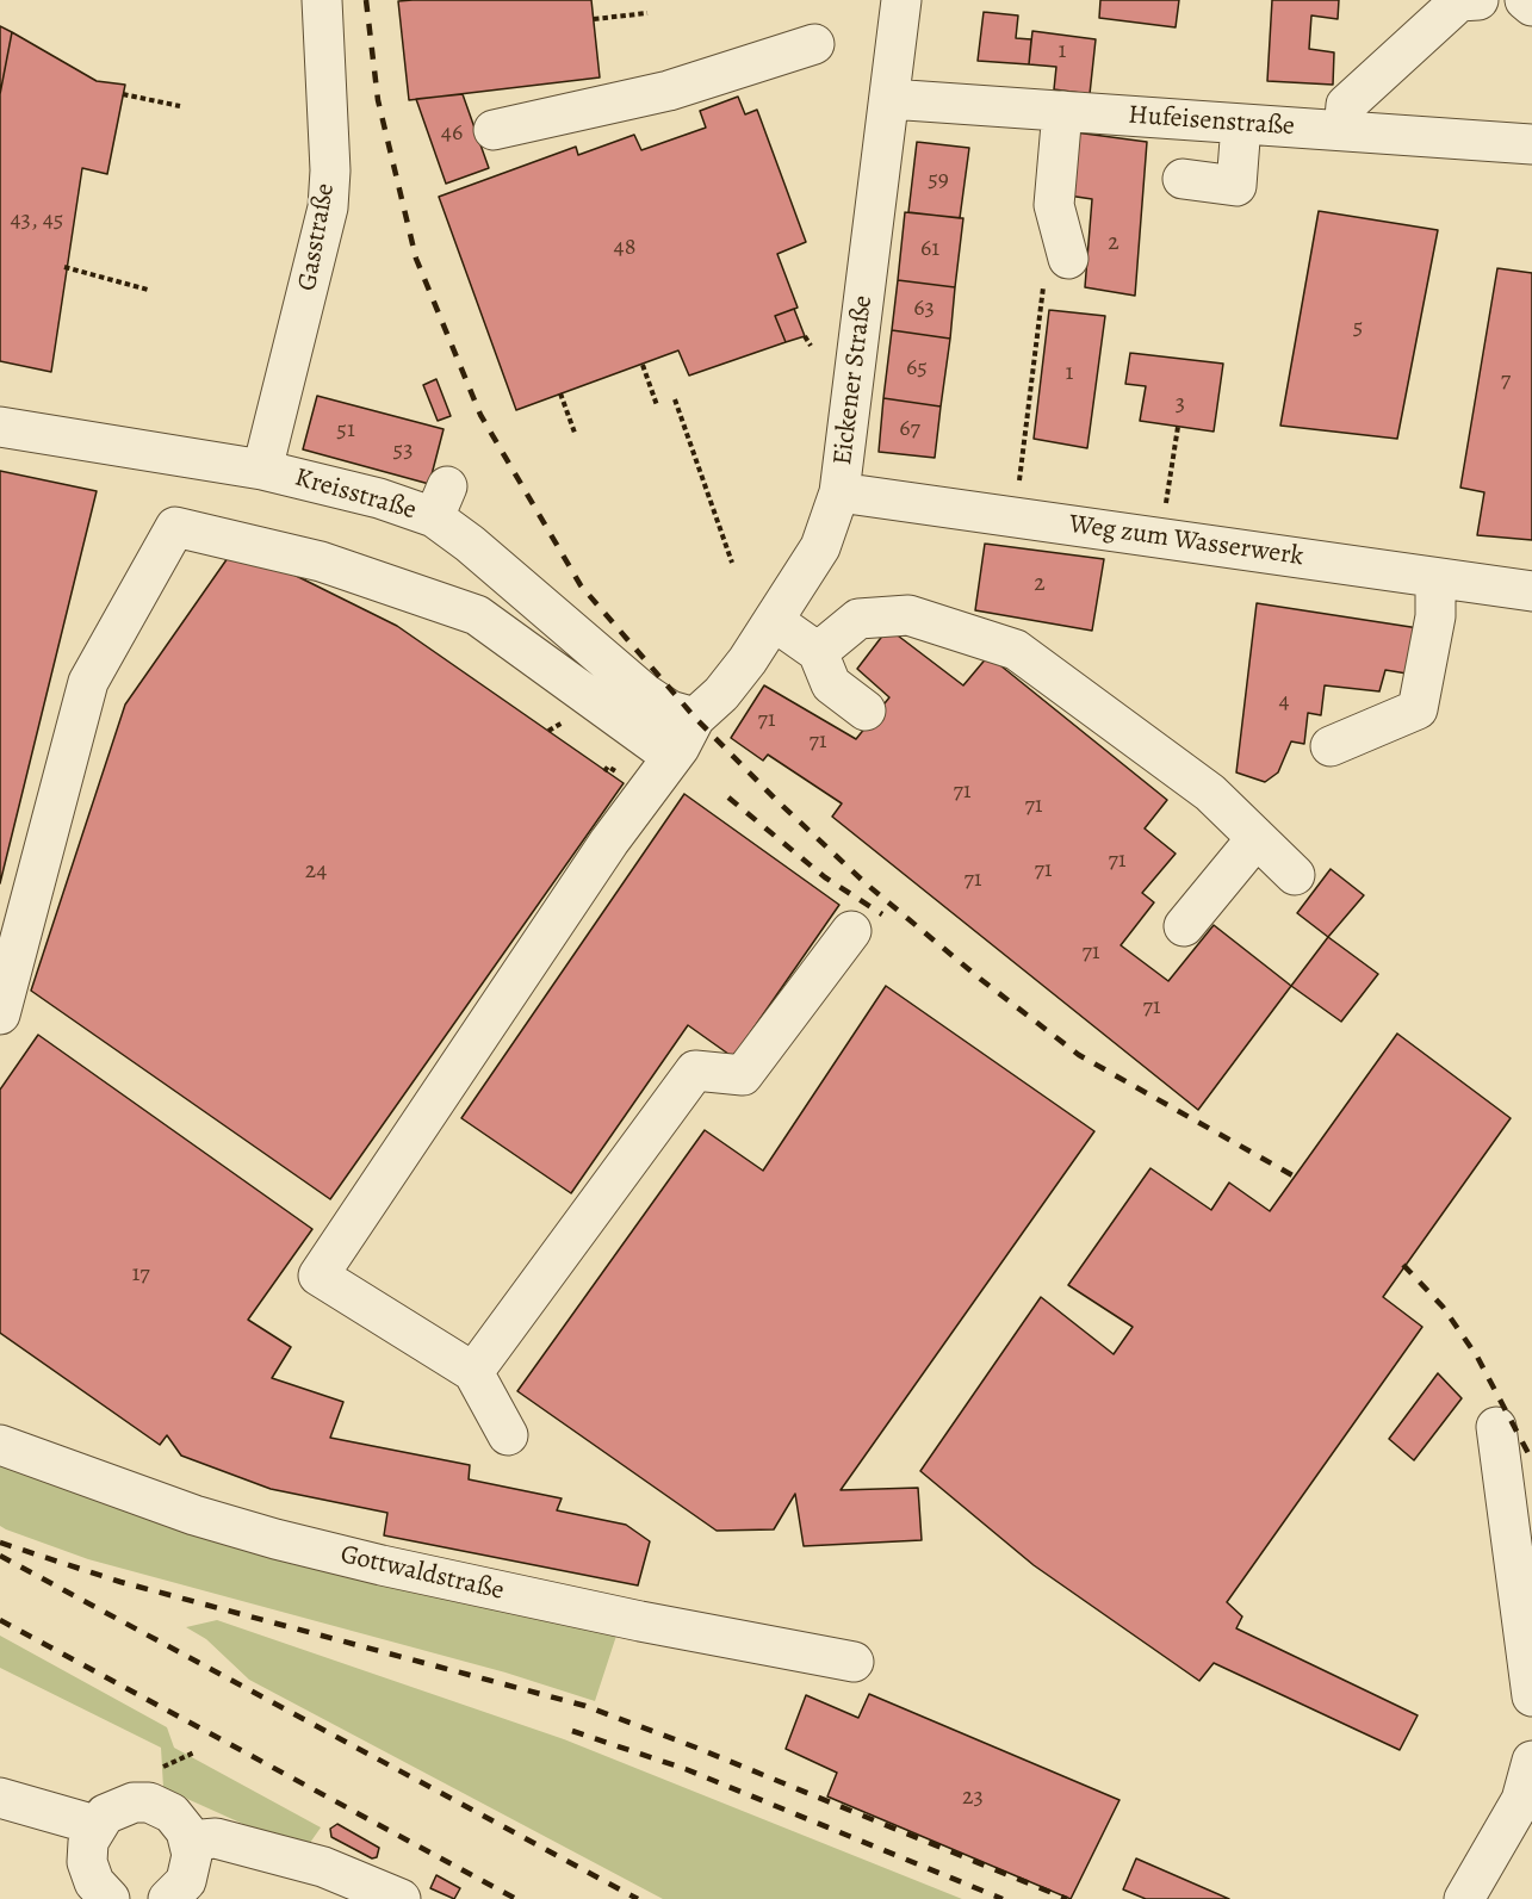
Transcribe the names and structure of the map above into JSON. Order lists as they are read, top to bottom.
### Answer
{
  "streets": {
    "street": [
      "Hufeisenstraße",
      "Gasstraße",
      "Eickener Straße",
      "Kreisstraße",
      "Weg zum Wasserwerk",
      "Gottwaldstraße"
    ]
  },
  "crossings": [
    ["Hufeisenstraße", "Eickener Straße"],
    ["Gasstraße", "Kreisstraße"],
    ["Eickener Straße", "Kreisstraße"],
    ["Eickener Straße", "Weg zum Wasserwerk"]
  ],
  "house_numbers": [
    "1",
    "46",
    "59",
    "43, 45",
    "2",
    "48",
    "61",
    "63",
    "5",
    "65",
    "1",
    "7",
    "3",
    "67",
    "51",
    "53",
    "2",
    "4",
    "71",
    "71",
    "71",
    "71",
    "71",
    "71",
    "24",
    "71",
    "71",
    "71",
    "17",
    "23"
  ]
}
